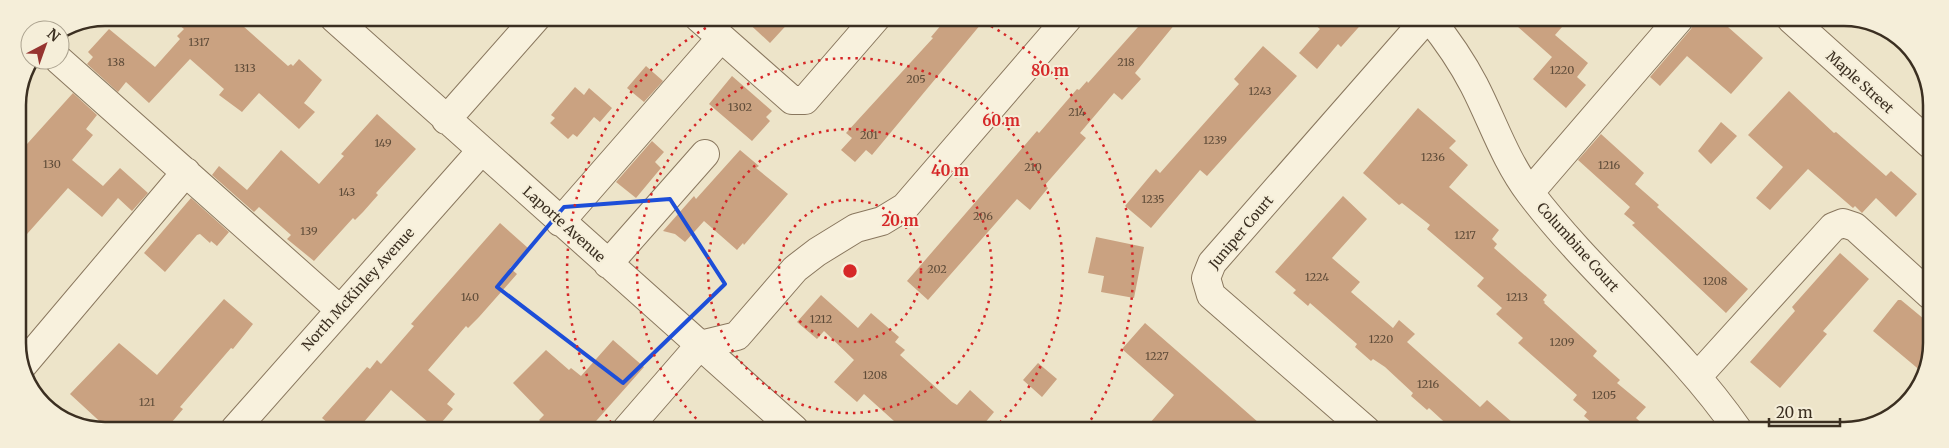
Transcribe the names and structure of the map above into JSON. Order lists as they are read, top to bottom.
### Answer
{
  "streets": {
    "street": [
      "Maple Street",
      "Laporte Avenue",
      "Juniper Court",
      "Columbine Court",
      "North McKinley Avenue"
    ]
  },
  "crossings": [
    ["Laporte Avenue", "North McKinley Avenue"]
  ],
  "house_numbers": [
    "1317",
    "138",
    "218",
    "1313",
    "1220",
    "205",
    "1243",
    "1302",
    "214",
    "201",
    "1239",
    "149",
    "1236",
    "130",
    "1216",
    "210",
    "143",
    "1235",
    "206",
    "139",
    "1217",
    "202",
    "1224",
    "1208",
    "140",
    "1213",
    "1212",
    "1220",
    "1209",
    "1227",
    "1208",
    "1216",
    "1205",
    "121"
  ],
  "scale_bar": "20 m",
  "north": "top right",
  "rings": [
    "80 m",
    "60 m",
    "40 m",
    "20 m"
  ]
}
